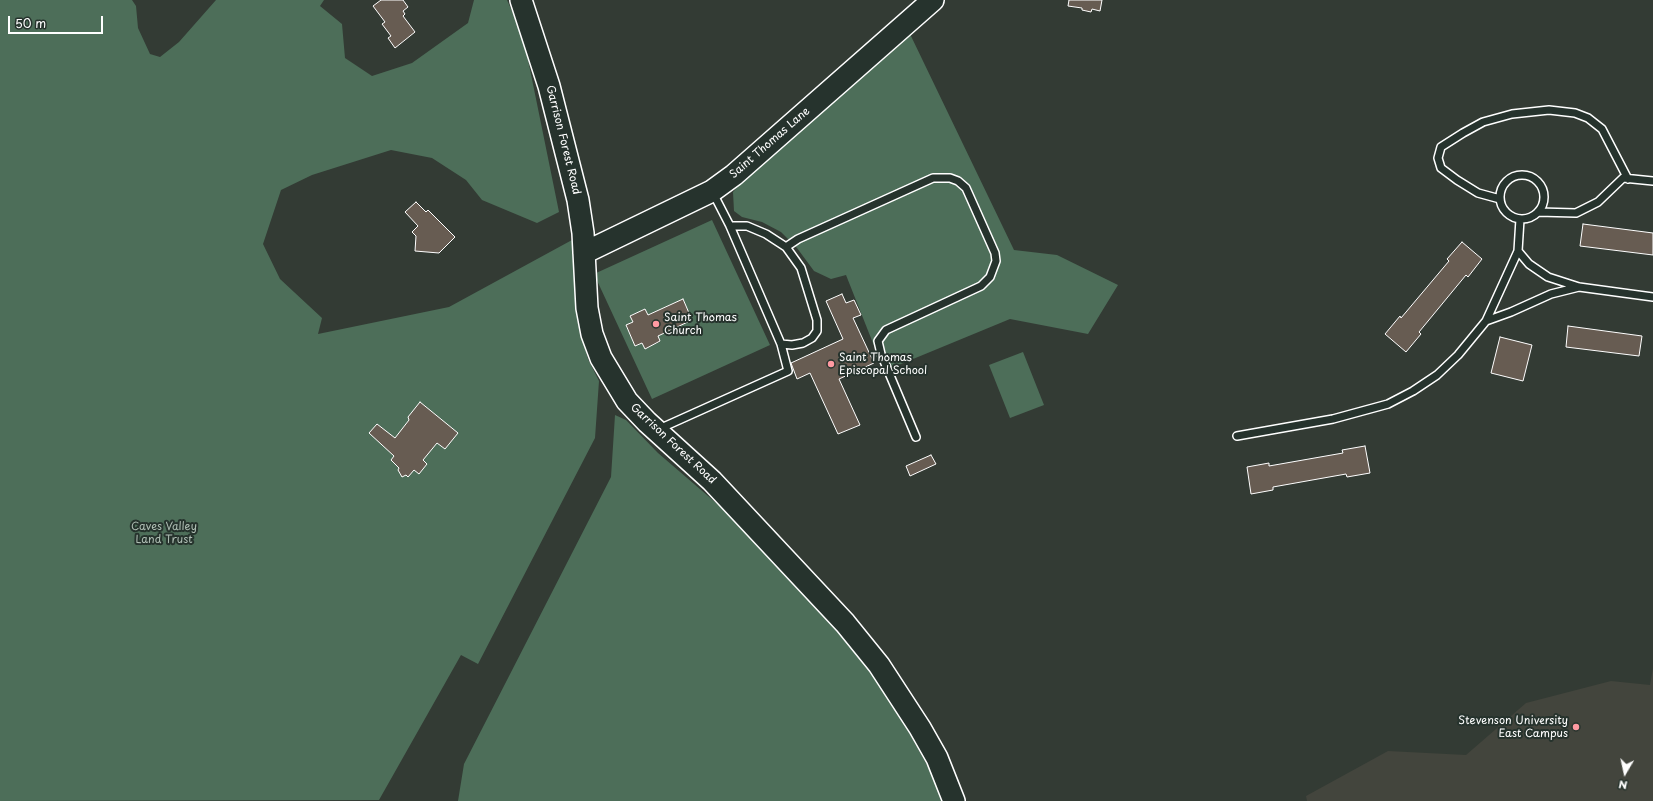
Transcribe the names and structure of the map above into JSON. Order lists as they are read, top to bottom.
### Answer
{
  "streets": {
    "main road": ["Garrison Forest Road", "Saint Thomas Lane"]
  },
  "crossings": [
    ["Garrison Forest Road", "Saint Thomas Lane"]
  ],
  "parks": ["Caves Valley Land Trust"],
  "places": ["Saint Thomas Church", "Saint Thomas Episcopal School", "Stevenson University East Campus"],
  "scale_bar": "50 m",
  "north": "bottom"
}
